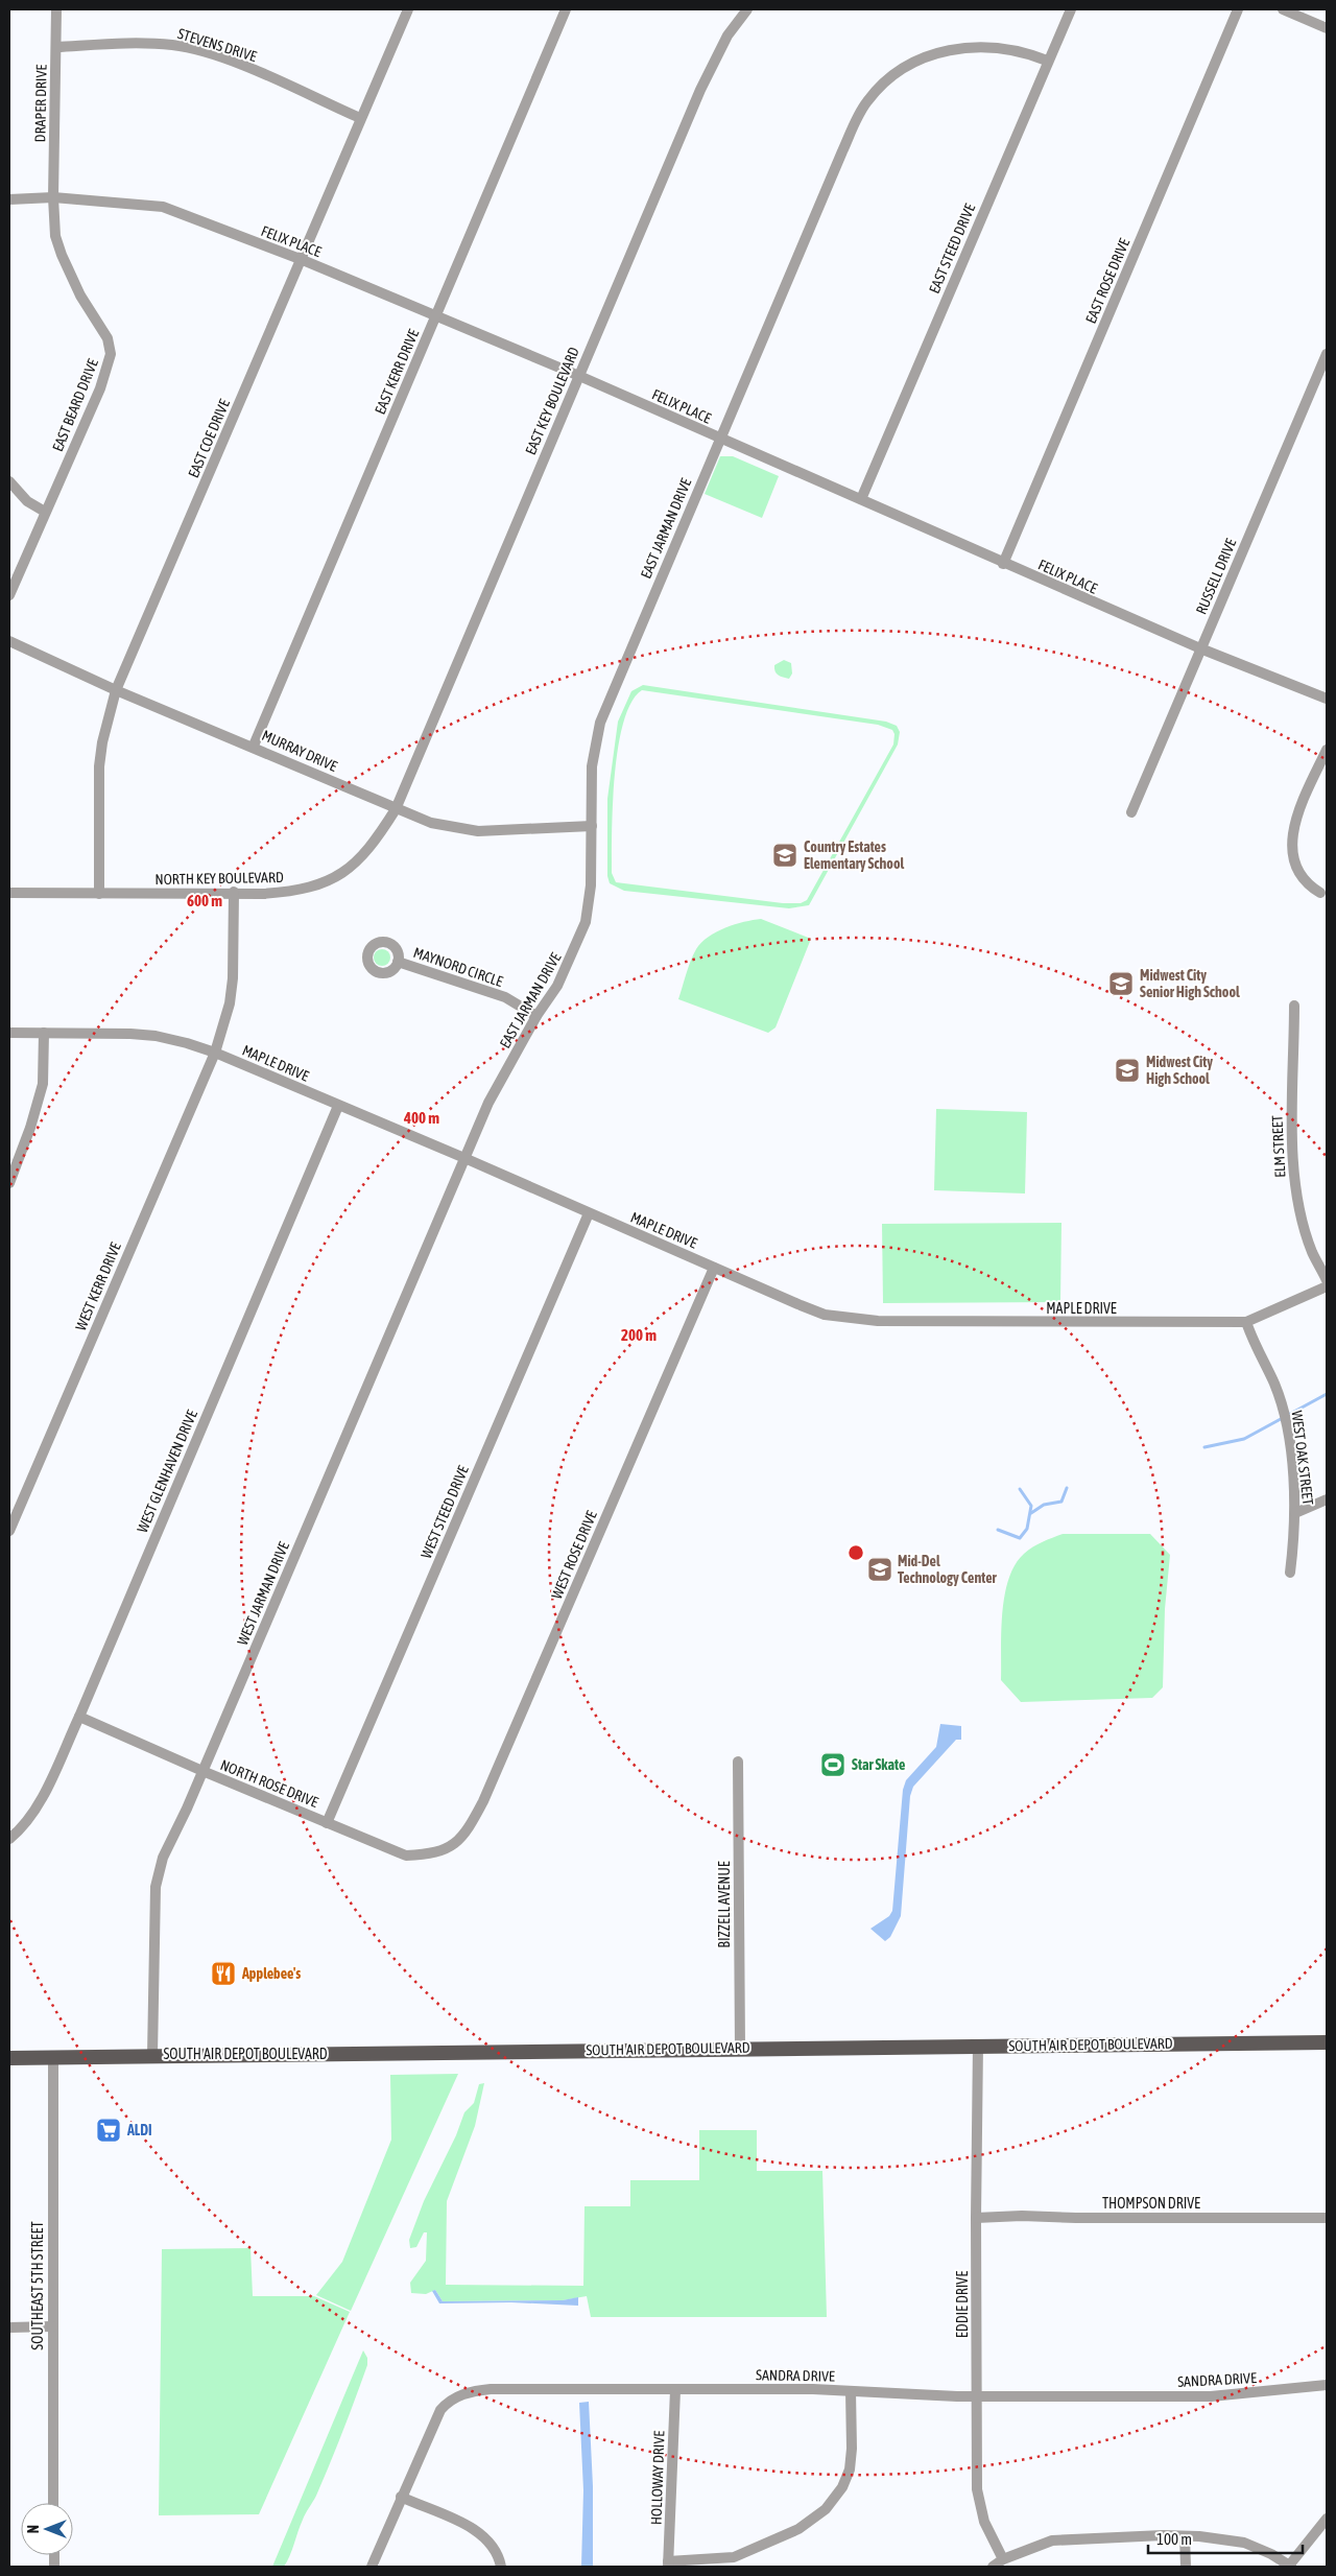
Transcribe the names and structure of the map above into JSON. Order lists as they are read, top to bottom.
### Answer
{
  "streets": {
    "main road": ["SOUTH AIR DEPOT BOULEVARD"],
    "street": [
      "STEVENS DRIVE",
      "DRAPER DRIVE",
      "FELIX PLACE",
      "EAST STEED DRIVE",
      "EAST ROSE DRIVE",
      "EAST KERR DRIVE",
      "EAST KEY BOULEVARD",
      "EAST BEARD DRIVE",
      "EAST COE DRIVE",
      "EAST JARMAN DRIVE",
      "RUSSELL DRIVE",
      "MURRAY DRIVE",
      "NORTH KEY BOULEVARD",
      "MAYNORD CIRCLE",
      "MAPLE DRIVE",
      "ELM STREET",
      "WEST KERR DRIVE",
      "WEST OAK STREET",
      "WEST GLENHAVEN DRIVE",
      "WEST STEED DRIVE",
      "WEST ROSE DRIVE",
      "WEST JARMAN DRIVE",
      "NORTH ROSE DRIVE",
      "BIZZELL AVENUE",
      "THOMPSON DRIVE",
      "SOUTHEAST 5TH STREET",
      "EDDIE DRIVE",
      "SANDRA DRIVE",
      "HOLLOWAY DRIVE"
    ]
  },
  "crossings": [
    ["STEVENS DRIVE", "DRAPER DRIVE"],
    ["STEVENS DRIVE", "EAST COE DRIVE"],
    ["DRAPER DRIVE", "FELIX PLACE"],
    ["DRAPER DRIVE", "EAST BEARD DRIVE"],
    ["FELIX PLACE", "EAST STEED DRIVE"],
    ["FELIX PLACE", "EAST ROSE DRIVE"],
    ["FELIX PLACE", "EAST KERR DRIVE"],
    ["FELIX PLACE", "EAST KEY BOULEVARD"],
    ["FELIX PLACE", "EAST BEARD DRIVE"],
    ["FELIX PLACE", "EAST COE DRIVE"],
    ["FELIX PLACE", "EAST JARMAN DRIVE"],
    ["FELIX PLACE", "RUSSELL DRIVE"],
    ["EAST STEED DRIVE", "EAST JARMAN DRIVE"],
    ["EAST KERR DRIVE", "MURRAY DRIVE"],
    ["EAST KEY BOULEVARD", "MURRAY DRIVE"],
    ["EAST KEY BOULEVARD", "NORTH KEY BOULEVARD"],
    ["EAST COE DRIVE", "MURRAY DRIVE"],
    ["EAST COE DRIVE", "NORTH KEY BOULEVARD"],
    ["EAST JARMAN DRIVE", "MURRAY DRIVE"],
    ["EAST JARMAN DRIVE", "MAYNORD CIRCLE"],
    ["EAST JARMAN DRIVE", "MAPLE DRIVE"],
    ["EAST JARMAN DRIVE", "WEST JARMAN DRIVE"],
    ["MURRAY DRIVE", "NORTH KEY BOULEVARD"],
    ["MAPLE DRIVE", "WEST KERR DRIVE"],
    ["MAPLE DRIVE", "WEST OAK STREET"],
    ["MAPLE DRIVE", "WEST GLENHAVEN DRIVE"],
    ["MAPLE DRIVE", "WEST STEED DRIVE"],
    ["MAPLE DRIVE", "WEST ROSE DRIVE"],
    ["MAPLE DRIVE", "WEST JARMAN DRIVE"],
    ["WEST GLENHAVEN DRIVE", "NORTH ROSE DRIVE"],
    ["WEST STEED DRIVE", "NORTH ROSE DRIVE"],
    ["WEST ROSE DRIVE", "NORTH ROSE DRIVE"],
    ["WEST JARMAN DRIVE", "NORTH ROSE DRIVE"],
    ["WEST JARMAN DRIVE", "SOUTH AIR DEPOT BOULEVARD"],
    ["BIZZELL AVENUE", "SOUTH AIR DEPOT BOULEVARD"],
    ["SOUTH AIR DEPOT BOULEVARD", "SOUTHEAST 5TH STREET"],
    ["SOUTH AIR DEPOT BOULEVARD", "EDDIE DRIVE"],
    ["THOMPSON DRIVE", "EDDIE DRIVE"],
    ["EDDIE DRIVE", "SANDRA DRIVE"],
    ["SANDRA DRIVE", "HOLLOWAY DRIVE"]
  ],
  "places": {
    "school or university": [
      "Country Estates Elementary School",
      "Midwest City Senior High School",
      "Midwest City High School",
      "Mid-Del Technology Center"
    ],
    "sports": ["Star Skate"],
    "restaurant": ["Applebee's"],
    "supermarket": ["ALDI"]
  },
  "scale_bar": "100 m",
  "north": "left",
  "rings": ["600 m", "400 m", "200 m"]
}
